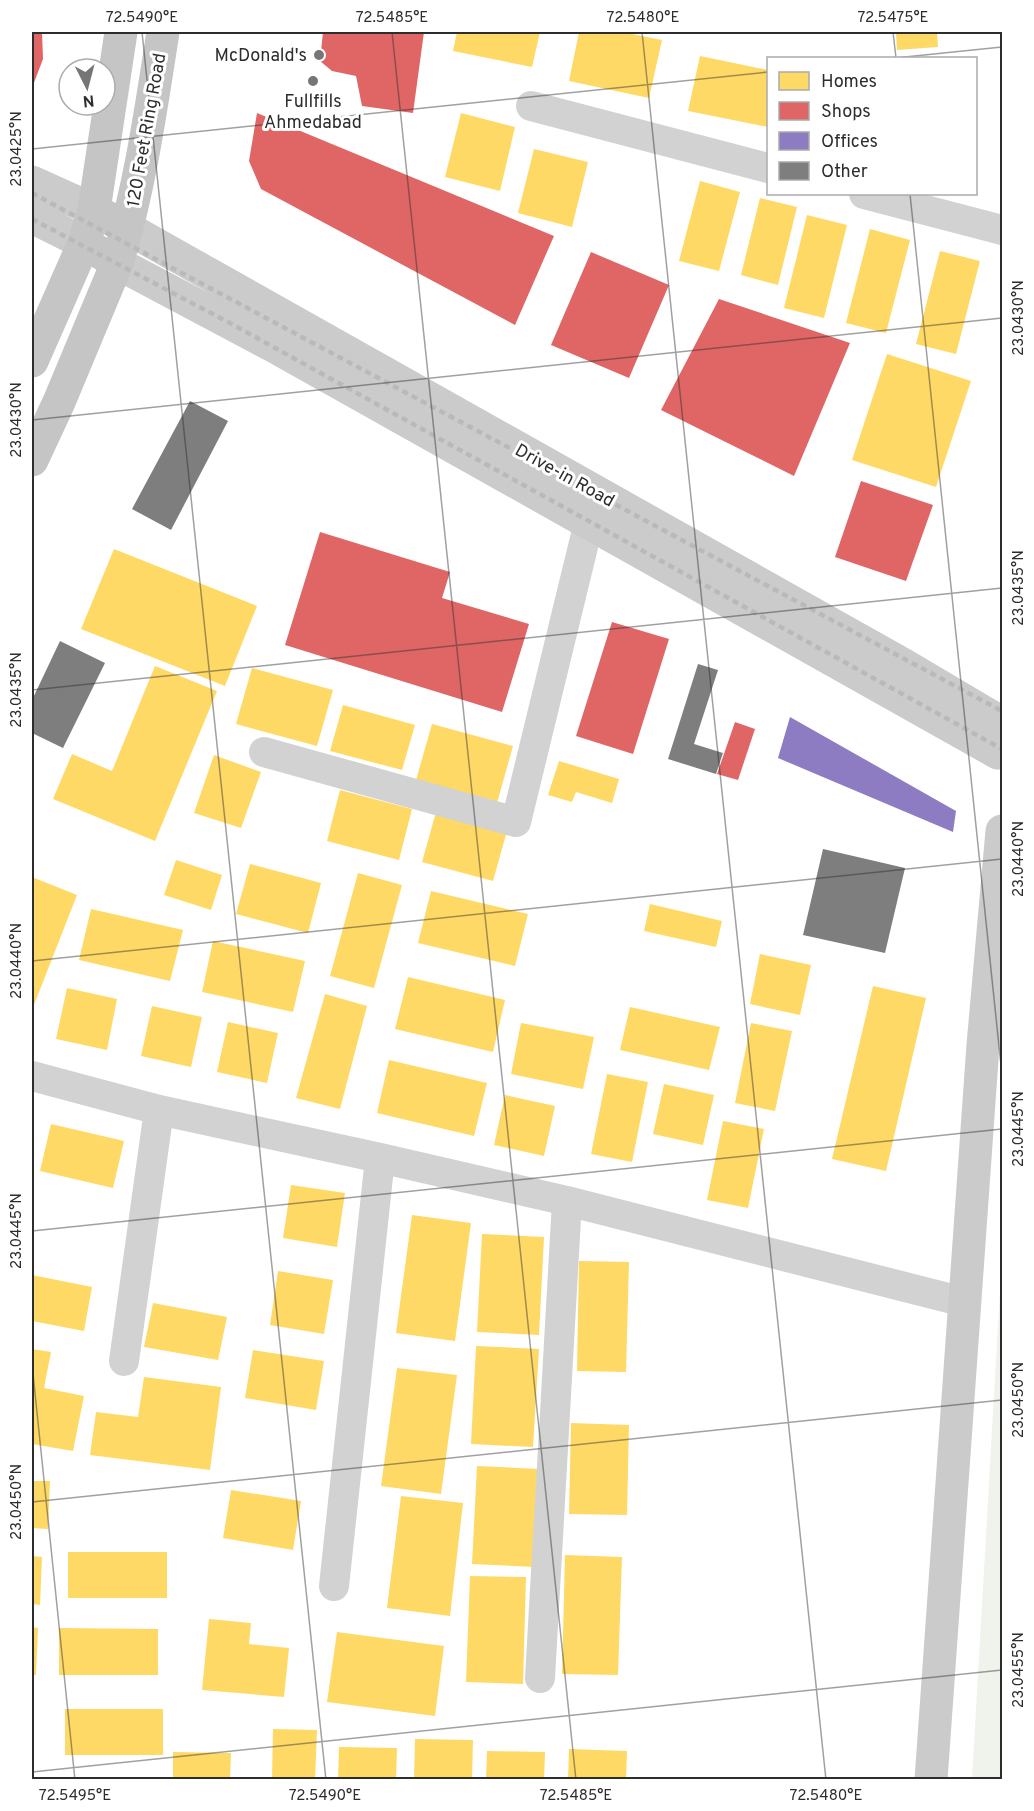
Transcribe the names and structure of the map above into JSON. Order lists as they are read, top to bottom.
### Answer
{
  "streets": {
    "main road": ["120 Feet Ring Road", "Drive-in Road"]
  },
  "crossings": [
    ["120 Feet Ring Road", "Drive-in Road"]
  ],
  "places": ["McDonald's", "Fullfills Ahmedabad"],
  "legend": [
    "Homes",
    "Shops",
    "Offices",
    "Other"
  ],
  "north": "bottom",
  "coordinates": [
    "72.5490°E",
    "72.5485°E",
    "72.5480°E",
    "72.5475°E",
    "23.0425°N",
    "23.0430°N",
    "23.0435°N",
    "23.0440°N",
    "23.0445°N",
    "23.0450°N",
    "23.0455°N",
    "72.5495°E"
  ]
}
